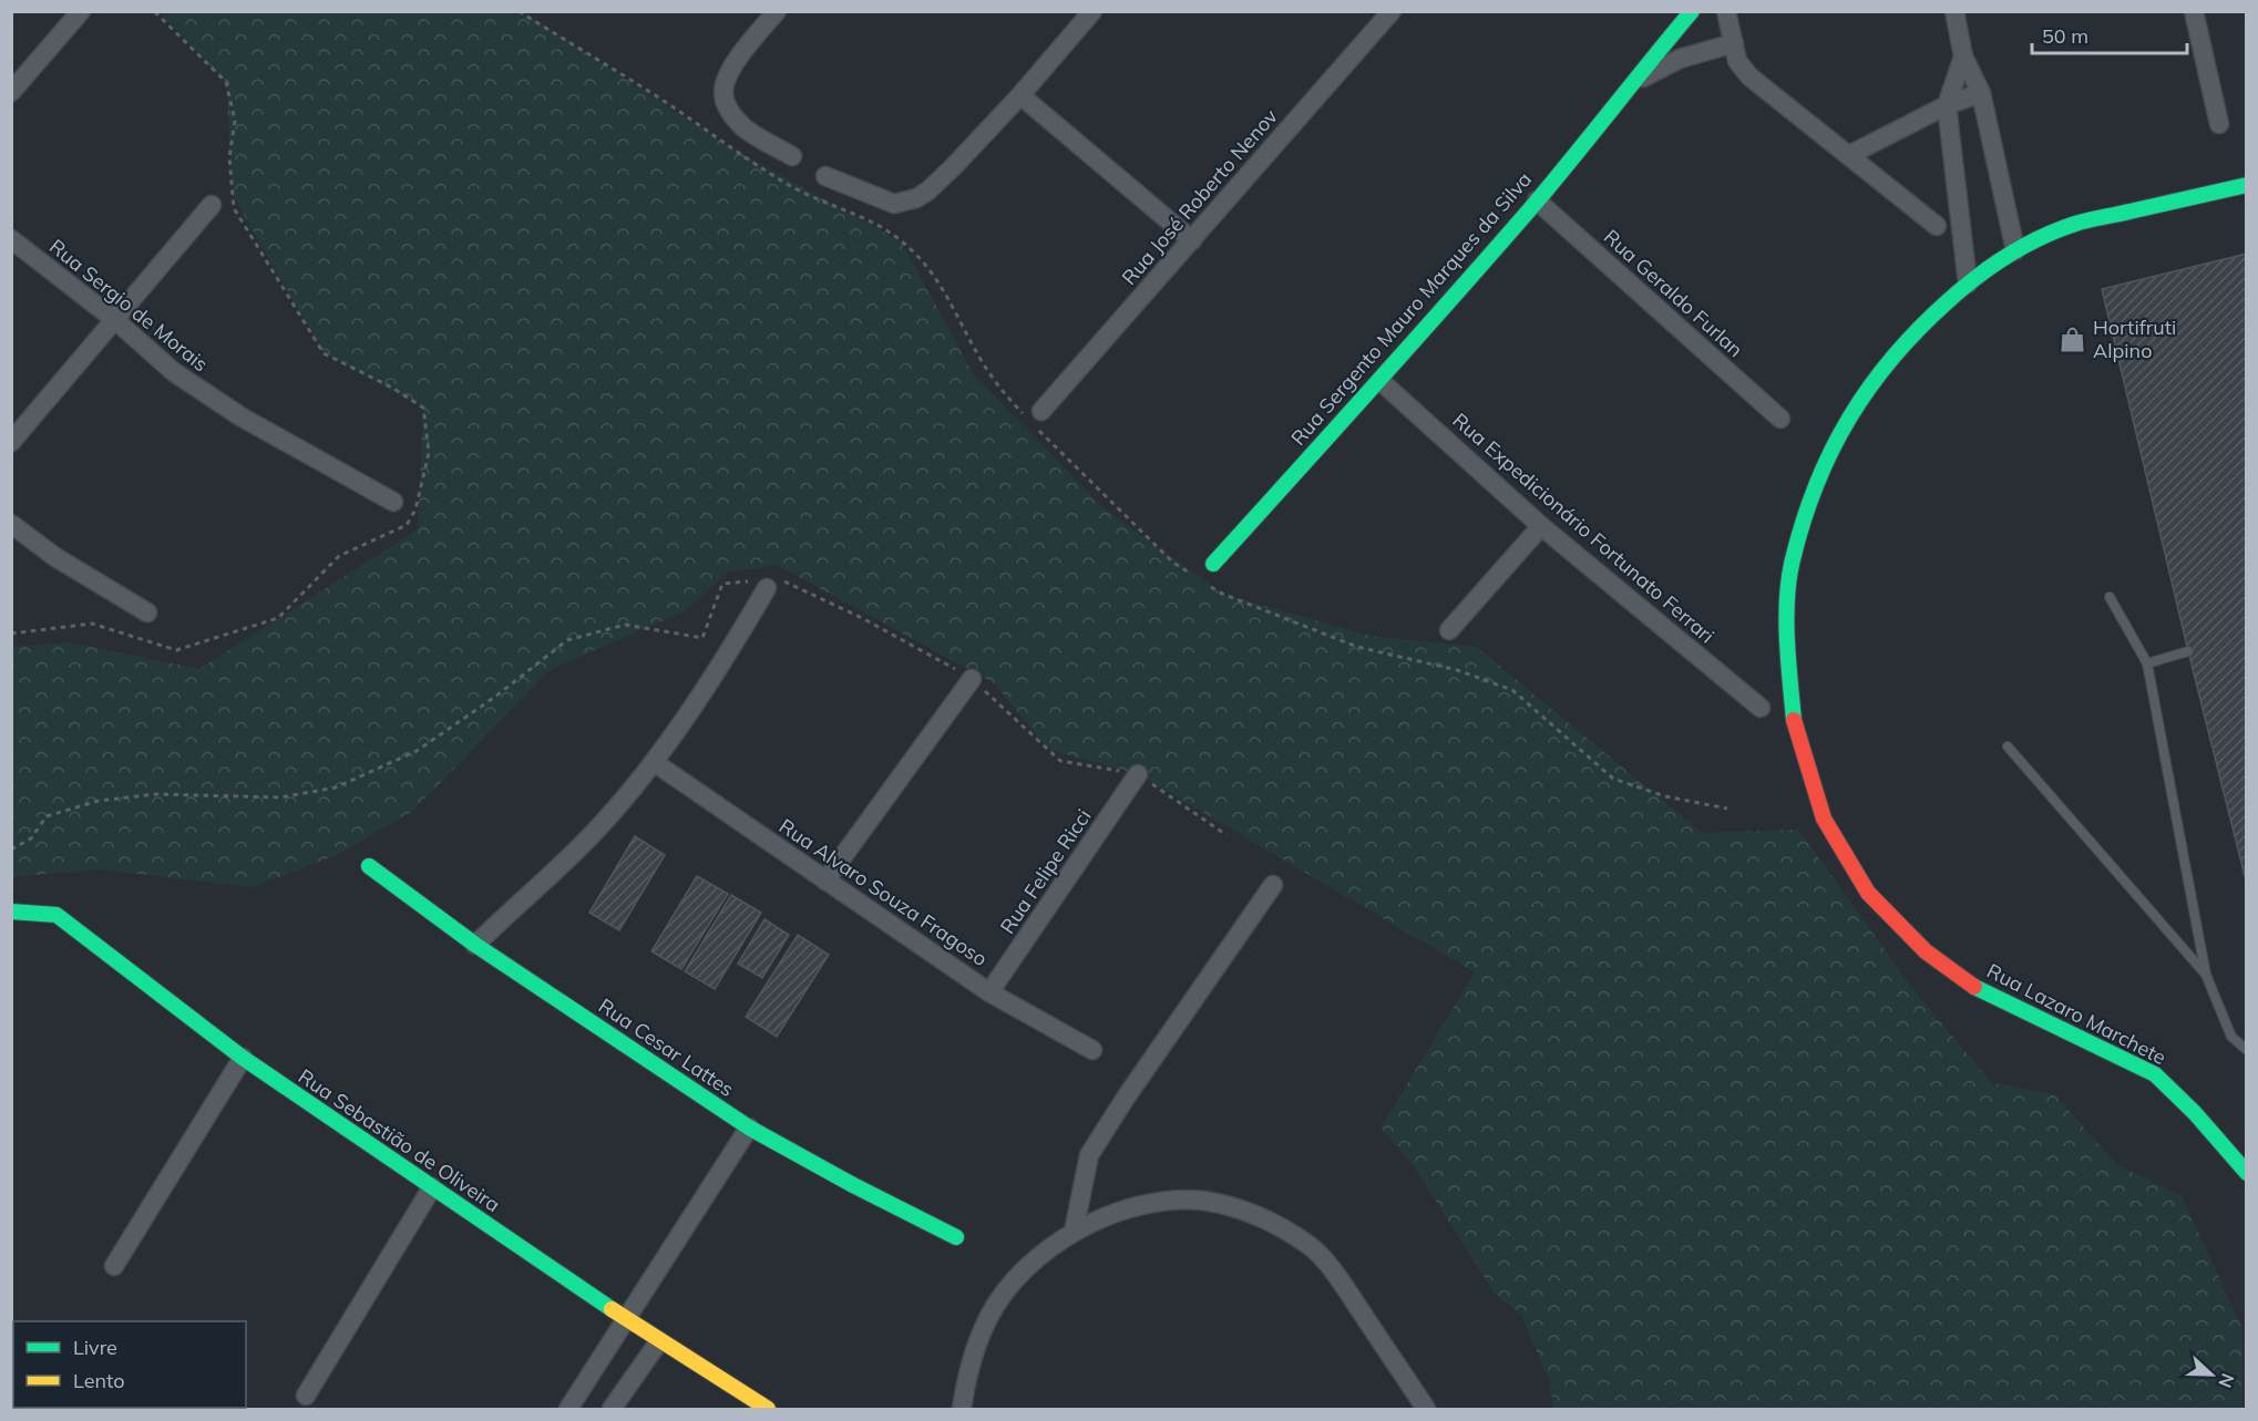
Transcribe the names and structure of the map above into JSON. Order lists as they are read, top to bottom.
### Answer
{
  "streets": {
    "street": [
      "Rua José Roberto Nenov",
      "Rua Geraldo Furlan",
      "Rua Sergio de Morais",
      "Rua Sergento Mauro Marques da Silva",
      "Rua Expedicionário Fortunato Ferrari",
      "Rua Felipe Ricci",
      "Rua Alvaro Souza Fragoso",
      "Rua Lazaro Marchete",
      "Rua Cesar Lattes",
      "Rua Sebastião de Oliveira"
    ]
  },
  "crossings": [
    ["Rua Geraldo Furlan", "Rua Sergento Mauro Marques da Silva"],
    ["Rua Sergento Mauro Marques da Silva", "Rua Expedicionário Fortunato Ferrari"],
    ["Rua Felipe Ricci", "Rua Alvaro Souza Fragoso"]
  ],
  "places": {
    "shop": ["Hortifruti Alpino"]
  },
  "legend": ["Livre", "Lento"],
  "scale_bar": "50 m",
  "north": "right"
}
